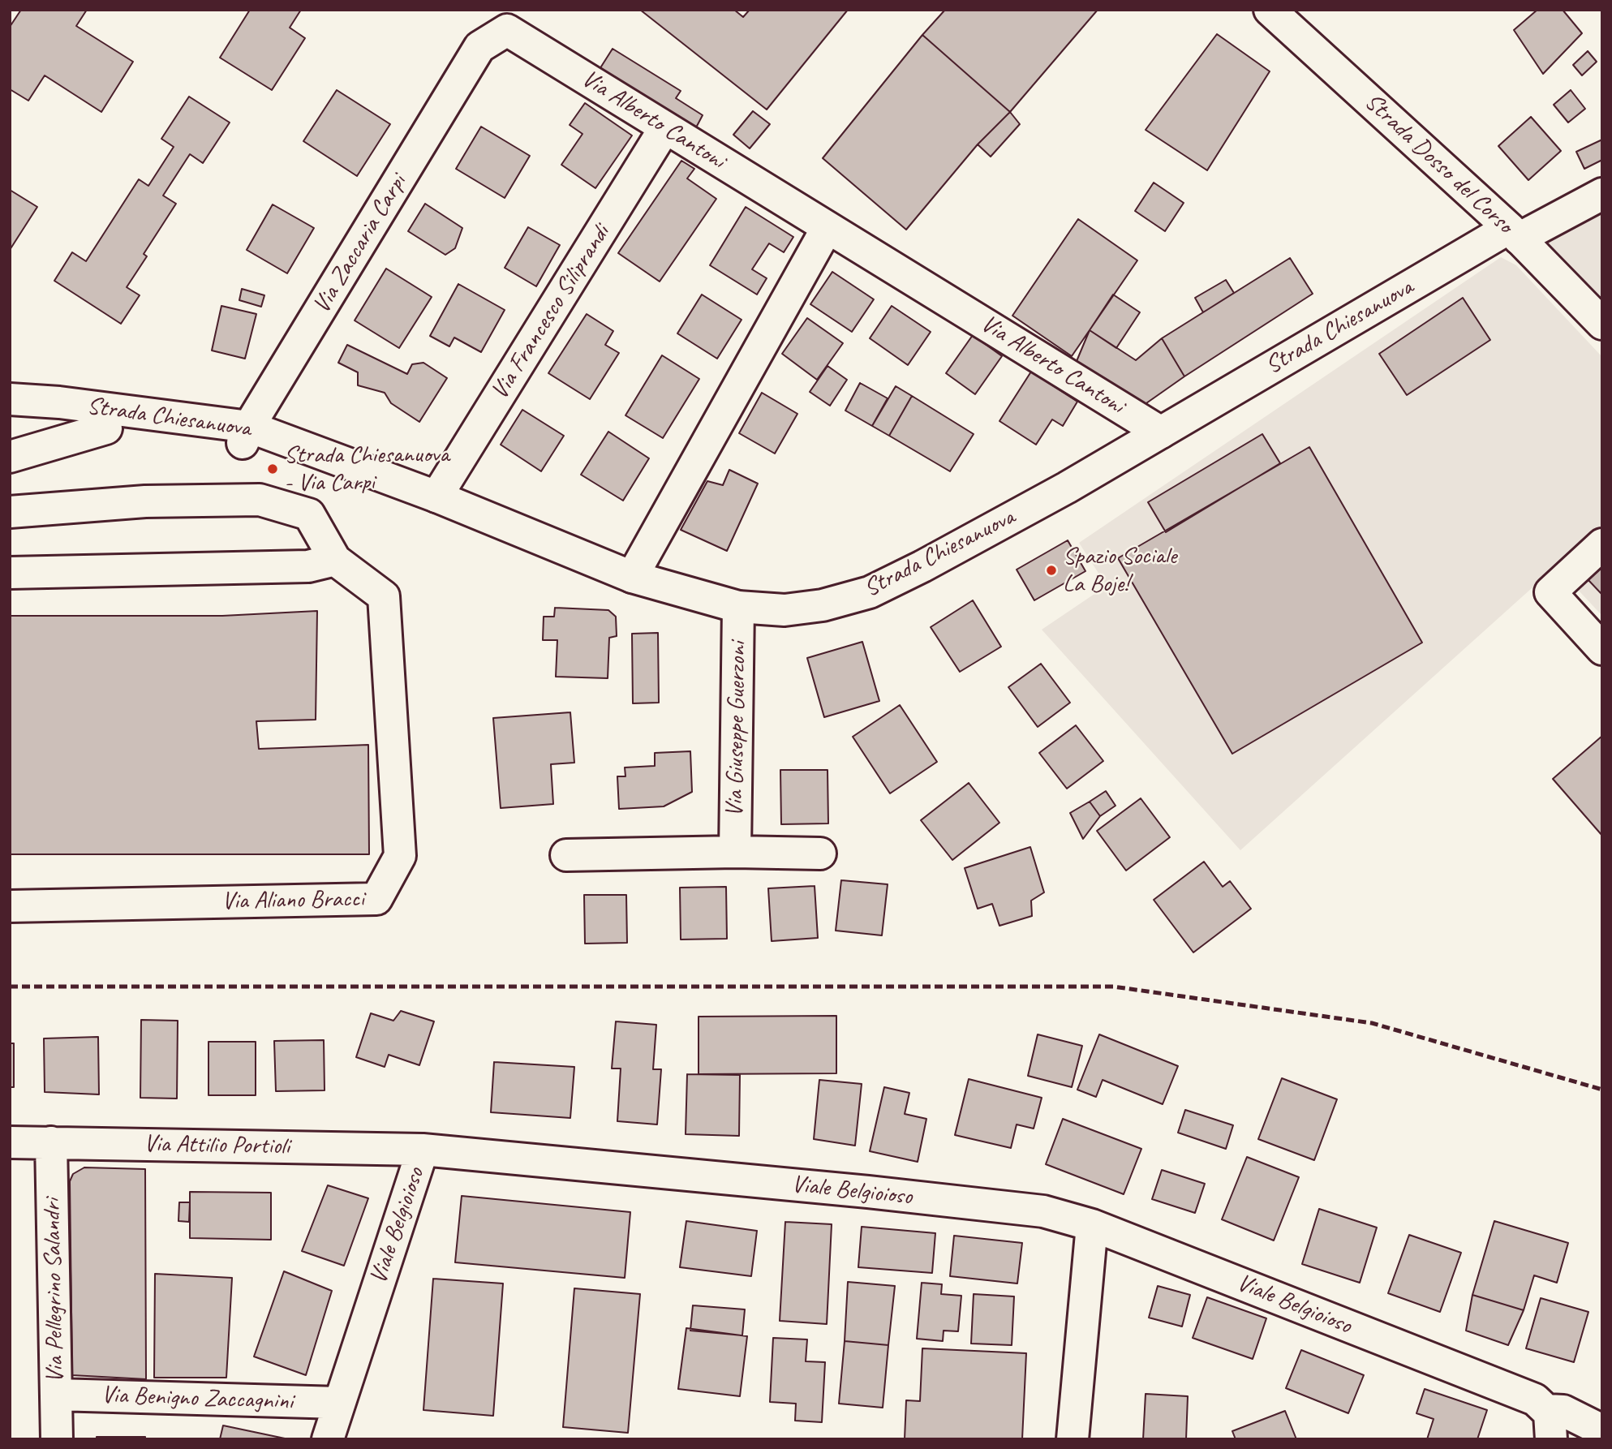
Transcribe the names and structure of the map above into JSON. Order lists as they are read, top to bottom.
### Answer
{
  "streets": {
    "street": [
      "Via Alberto Cantoni",
      "Strada Dosso del Corso",
      "Via Zaccaria Carpi",
      "Via Francesco Siliprandi",
      "Strada Chiesanuova",
      "Via Giuseppe Guerzoni",
      "Via Aliano Bracci",
      "Via Attilio Portioli",
      "Viale Belgioioso",
      "Via Pellegrino Salandri",
      "Via Benigno Zaccagnini"
    ]
  },
  "crossings": [
    ["Via Alberto Cantoni", "Via Zaccaria Carpi"],
    ["Via Alberto Cantoni", "Via Francesco Siliprandi"],
    ["Via Alberto Cantoni", "Strada Chiesanuova"],
    ["Strada Dosso del Corso", "Strada Chiesanuova"],
    ["Via Zaccaria Carpi", "Strada Chiesanuova"],
    ["Via Francesco Siliprandi", "Strada Chiesanuova"],
    ["Strada Chiesanuova", "Via Giuseppe Guerzoni"],
    ["Via Attilio Portioli", "Viale Belgioioso"],
    ["Via Attilio Portioli", "Via Pellegrino Salandri"],
    ["Viale Belgioioso", "Via Benigno Zaccagnini"],
    ["Via Pellegrino Salandri", "Via Benigno Zaccagnini"]
  ],
  "places": ["Strada Chiesanuova - Via Carpi", "Spazio Sociale La Boje!"]
}
